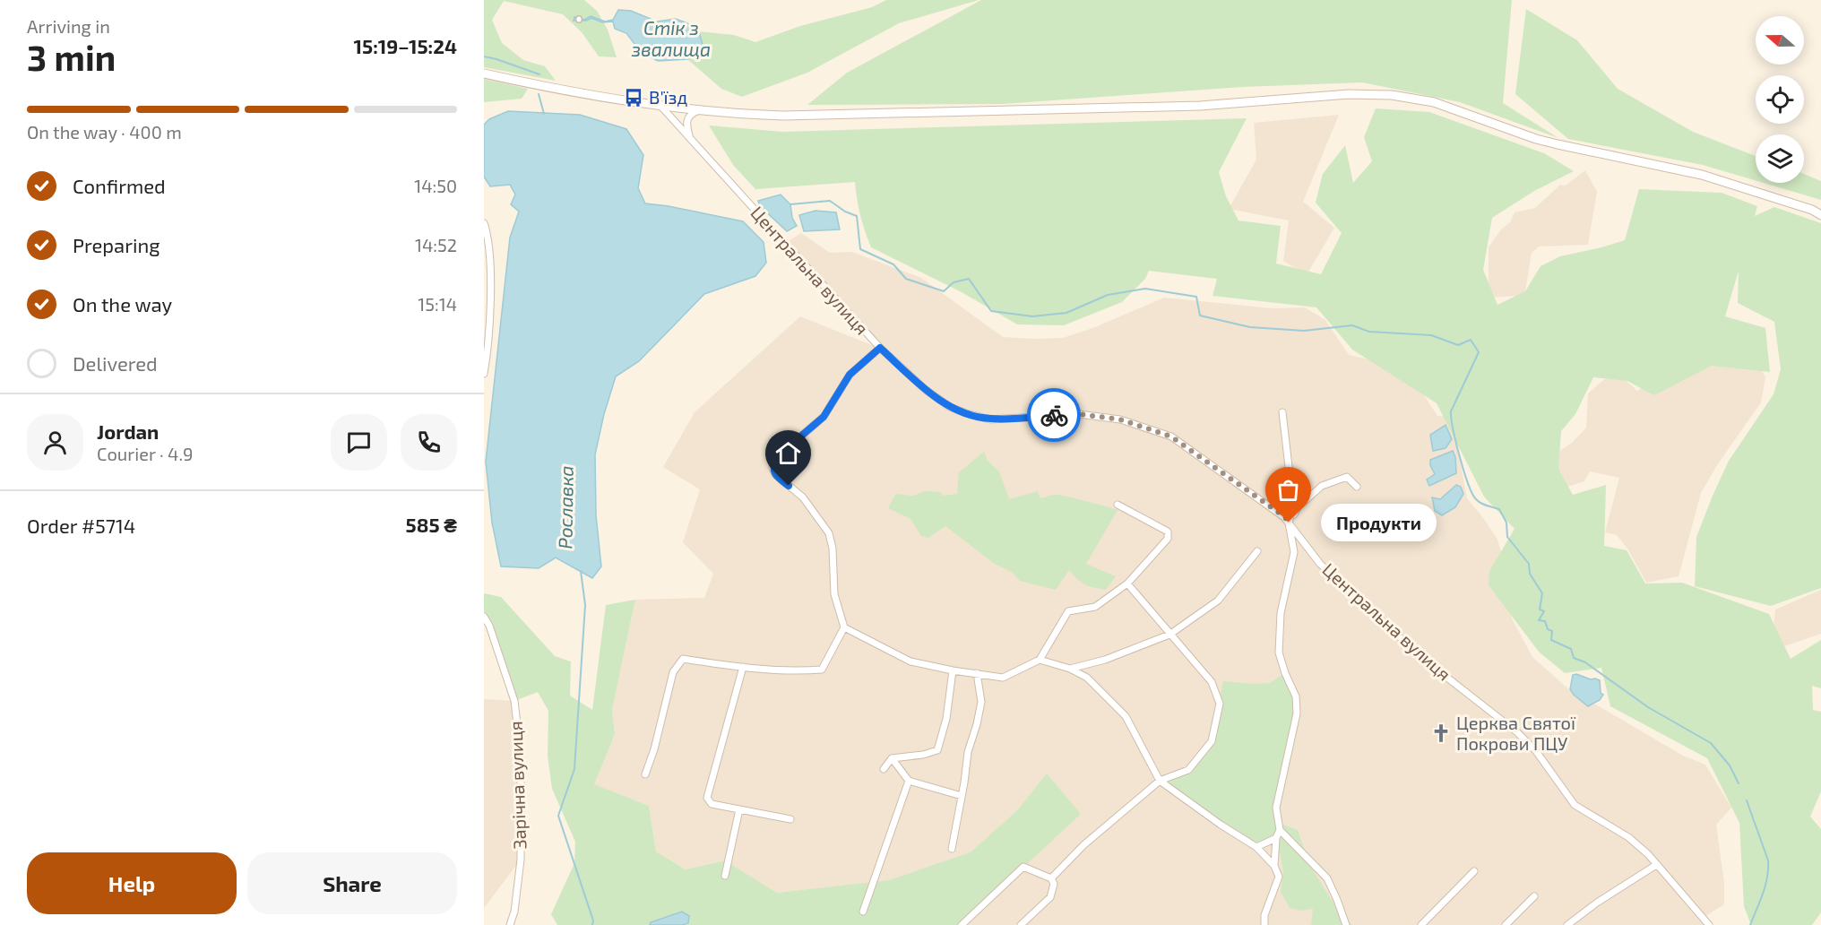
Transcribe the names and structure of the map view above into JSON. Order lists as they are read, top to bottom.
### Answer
{
  "streets": {
    "street": ["Центральна вулиця", "Зарічна вулиця"]
  },
  "water": ["Стік з звалища", "Рославка"],
  "places": {
    "bus stop": ["В'їзд"],
    "other": ["Продукти"],
    "church": ["Церква Святої Покрови ПЦУ"]
  },
  "north": "left",
  "page": {
    "heading": ["3 min", "Arriving in", "15:19–15:24"],
    "panel": [
      "Jordan",
      "Courier · 4.9",
      "Order #5714",
      "585 ₴"
    ],
    "bar": "On the way · 400 m",
    "list": [
      ["Confirmed", "14:50"],
      ["Preparing", "14:52"],
      ["On the way", "15:14"],
      "Delivered"
    ],
    "bubble": "Продукти",
    "buttons": ["Help", "Share"]
  }
}
